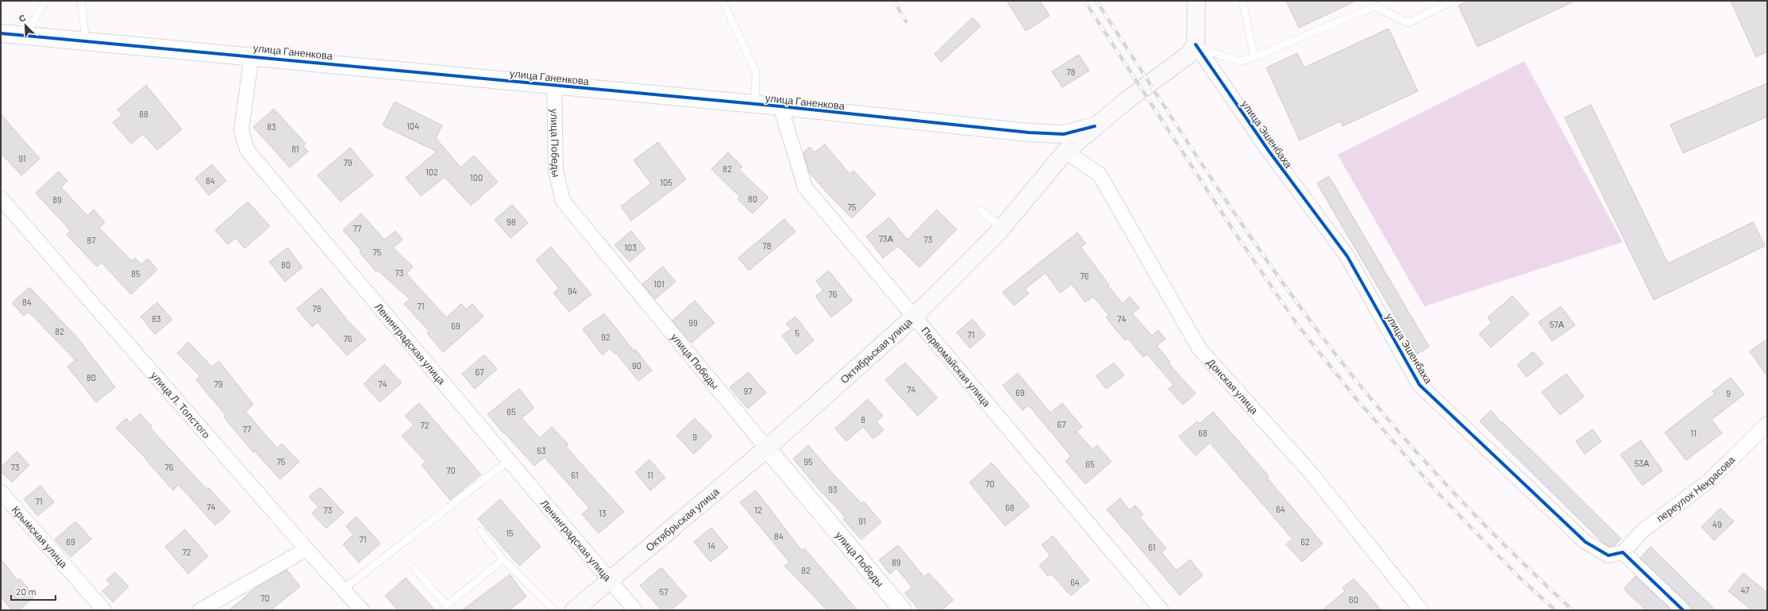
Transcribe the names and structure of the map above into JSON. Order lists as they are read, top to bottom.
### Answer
{
  "streets": {
    "main road": ["Октябрьская улица"],
    "street": [
      "улица Ганенкова",
      "улица Эшенбаха",
      "улица Победы",
      "Ленинградская улица",
      "Первомайская улица",
      "Донская улица",
      "улица Л. Толстого",
      "переулок Некрасова",
      "Крымская улица"
    ]
  },
  "crossings": [
    ["улица Ганенкова", "улица Победы"],
    ["улица Ганенкова", "Ленинградская улица"],
    ["улица Ганенкова", "Октябрьская улица"],
    ["улица Ганенкова", "Первомайская улица"],
    ["улица Эшенбаха", "Октябрьская улица"],
    ["улица Эшенбаха", "переулок Некрасова"],
    ["улица Победы", "Октябрьская улица"],
    ["Ленинградская улица", "Октябрьская улица"],
    ["Октябрьская улица", "Первомайская улица"],
    ["Октябрьская улица", "Донская улица"]
  ],
  "house_numbers": [
    "78",
    "88",
    "104",
    "83",
    "81",
    "91",
    "79",
    "82",
    "102",
    "100",
    "84",
    "105",
    "80",
    "89",
    "75",
    "98",
    "77",
    "73А",
    "73",
    "87",
    "78",
    "103",
    "75",
    "80",
    "73",
    "85",
    "76",
    "101",
    "94",
    "76",
    "84",
    "71",
    "78",
    "83",
    "74",
    "99",
    "57А",
    "69",
    "82",
    "5",
    "71",
    "92",
    "76",
    "90",
    "67",
    "80",
    "79",
    "74",
    "74",
    "97",
    "69",
    "9",
    "65",
    "8",
    "67",
    "72",
    "77",
    "68",
    "11",
    "9",
    "63",
    "75",
    "95",
    "53А",
    "65",
    "73",
    "76",
    "70",
    "61",
    "11",
    "70",
    "93",
    "71",
    "74",
    "68",
    "64",
    "73",
    "12",
    "13",
    "91",
    "49",
    "15",
    "84",
    "71",
    "69",
    "62",
    "14",
    "61",
    "72",
    "89",
    "82",
    "64",
    "47",
    "57",
    "70",
    "60"
  ],
  "scale_bar": "20 m",
  "north": "top left"
}
